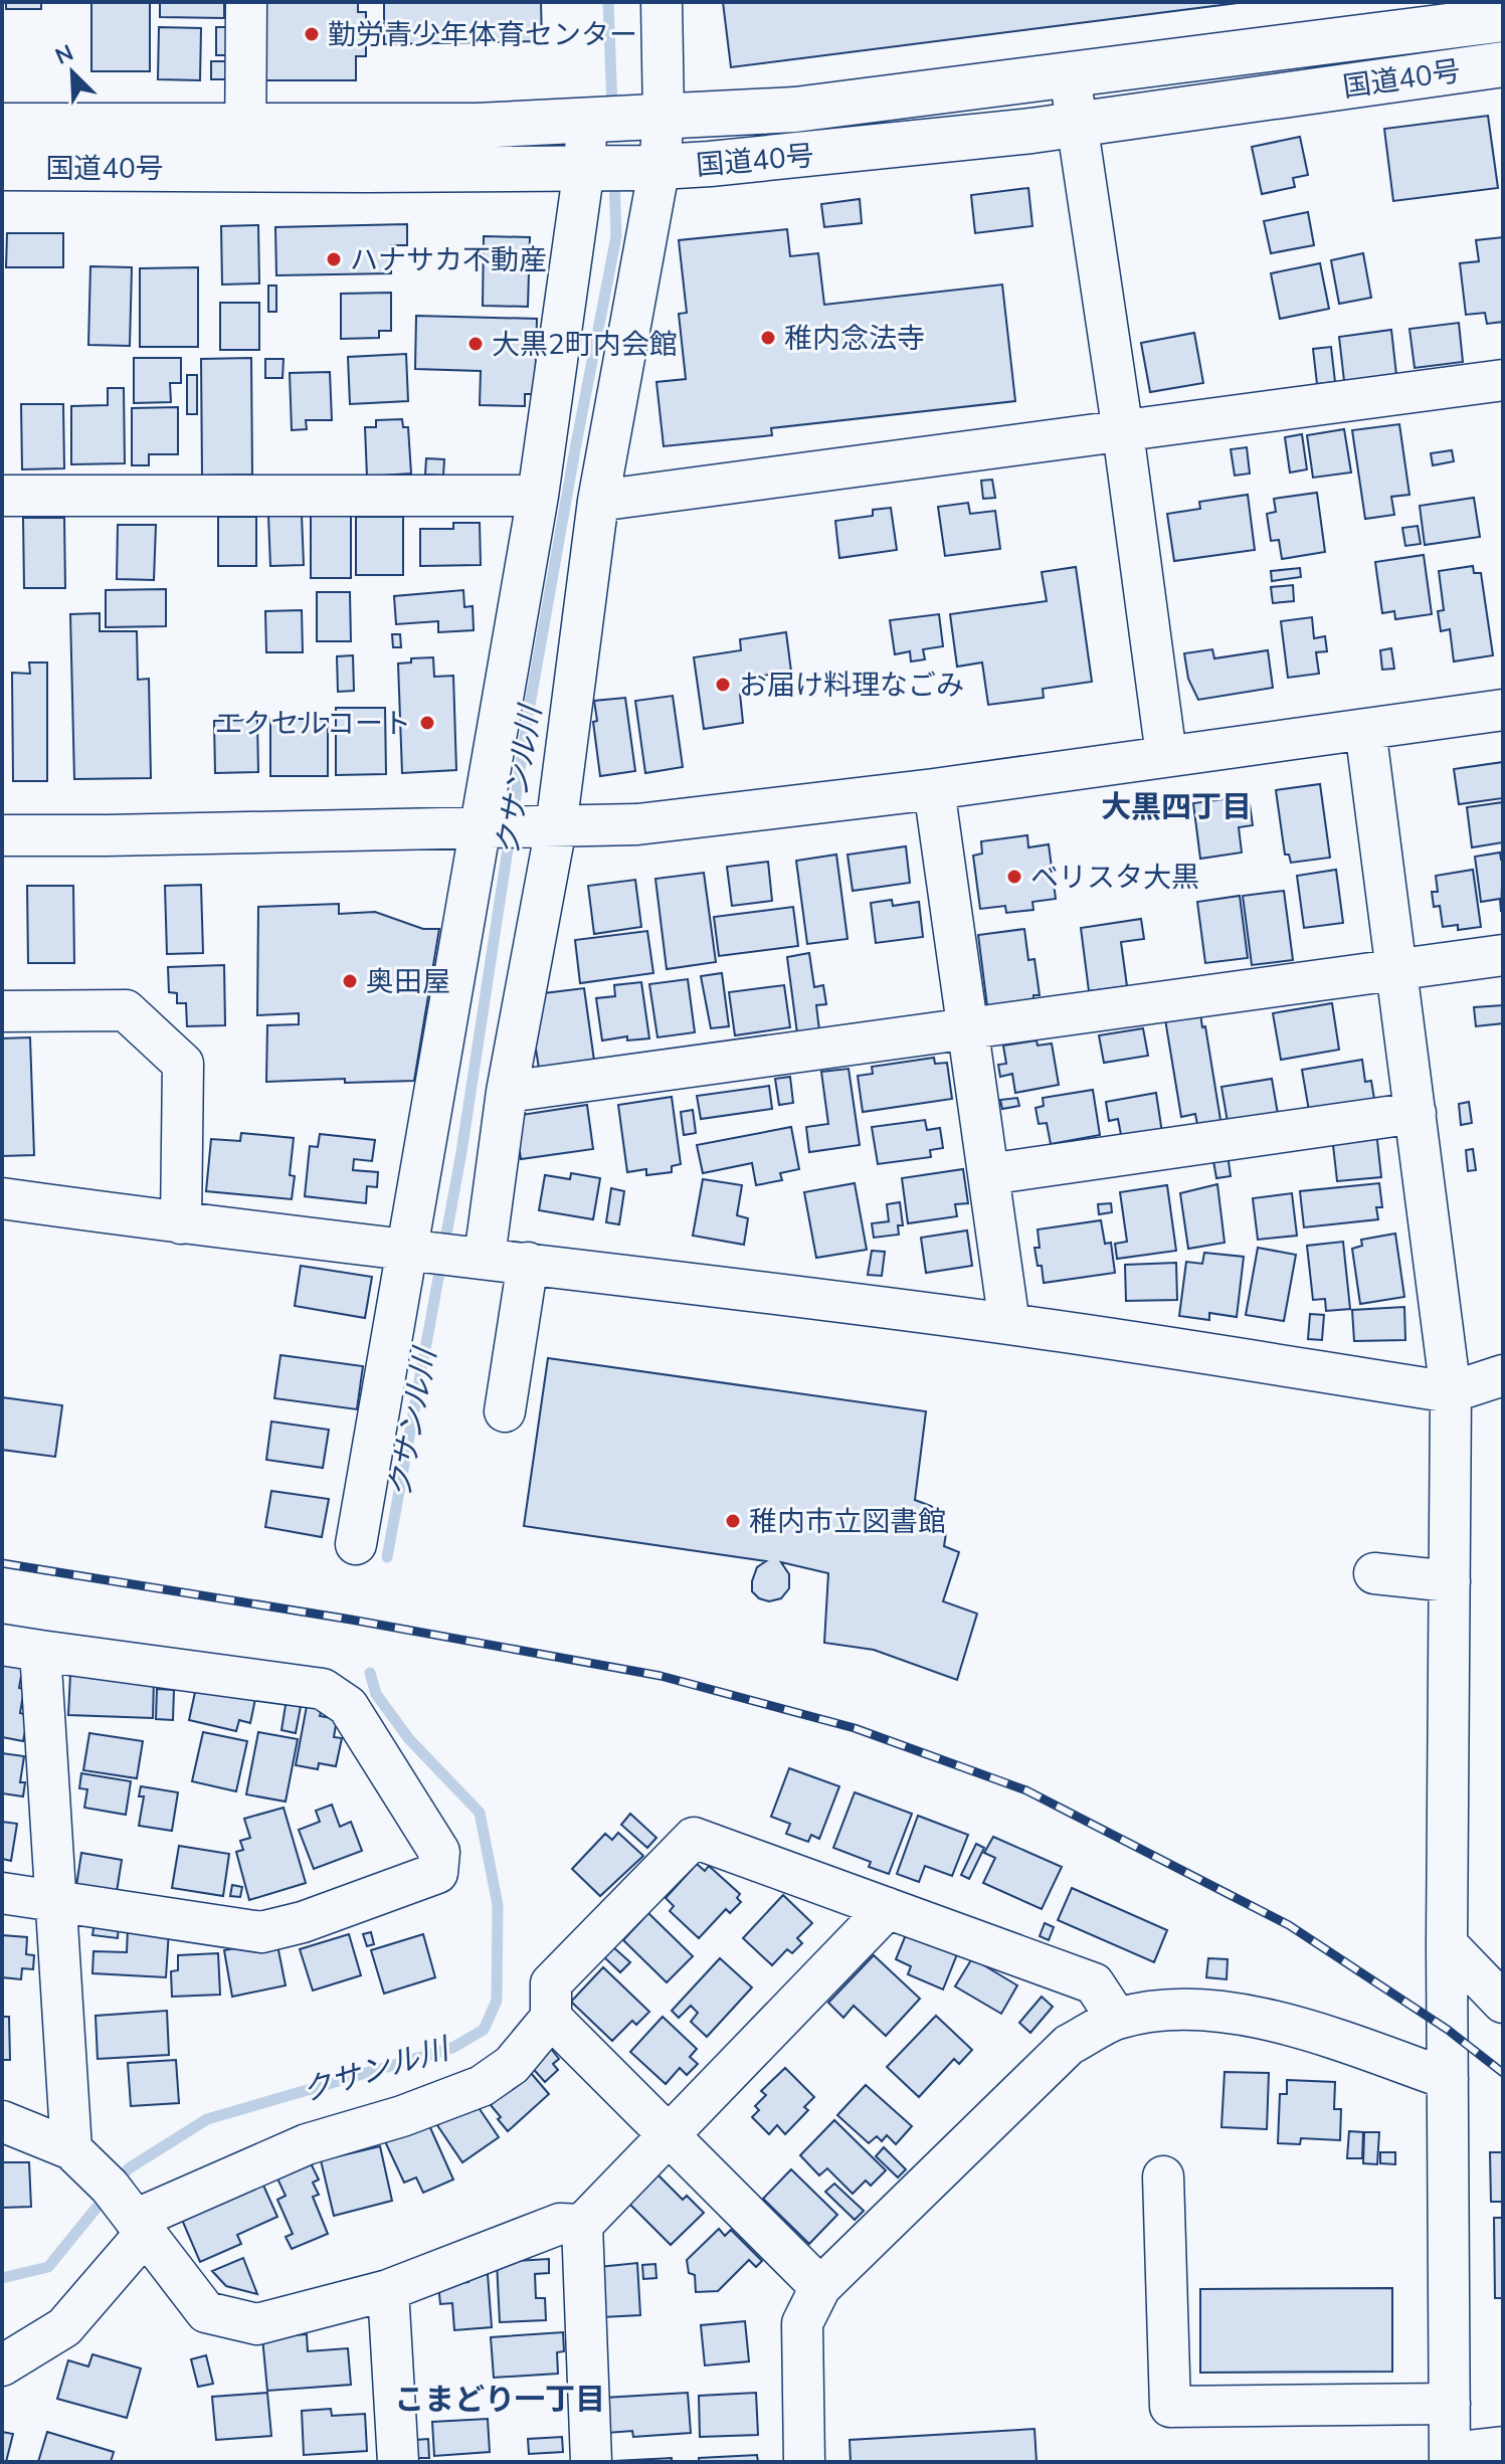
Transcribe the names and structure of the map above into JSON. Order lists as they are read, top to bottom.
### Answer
{
  "streets": {
    "highway": ["国道40号"]
  },
  "districts": ["大黒四丁目", "こまどり一丁目"],
  "water": ["クサンル川"],
  "places": [
    "勤労青少年体育センター",
    "ハナサカ不動産",
    "稚内念法寺",
    "大黒2町内会館",
    "お届け料理なごみ",
    "エクセルコート",
    "ベリスタ大黒",
    "奥田屋",
    "稚内市立図書館"
  ],
  "north": "top left"
}
